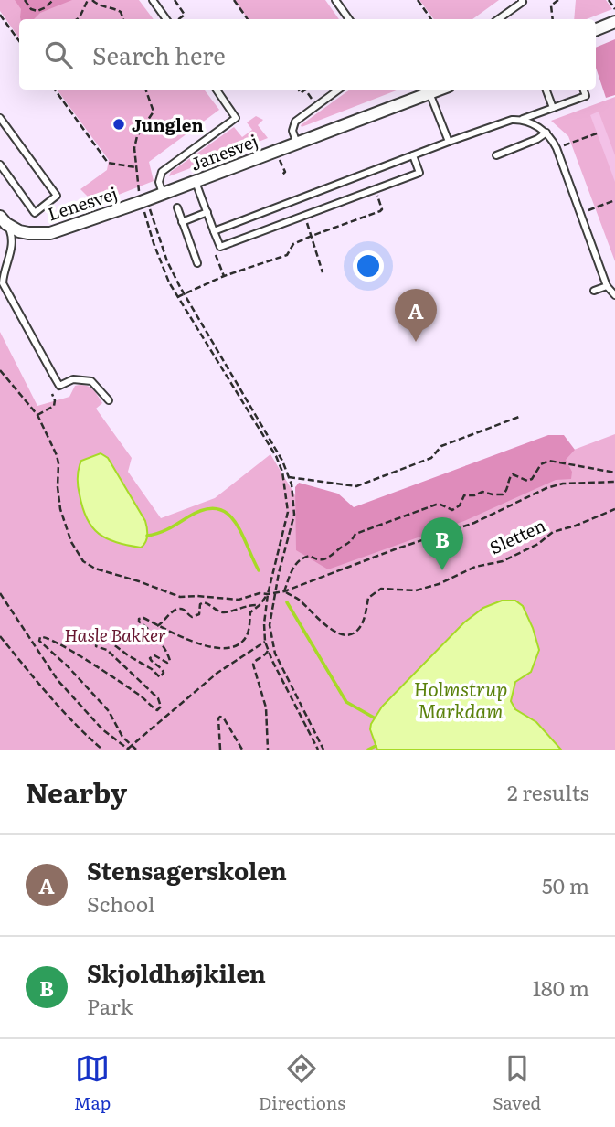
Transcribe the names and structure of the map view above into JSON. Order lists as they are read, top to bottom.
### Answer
{
  "streets": {
    "street": ["Janesvej", "Lenesvej"],
    "path": ["Sletten"]
  },
  "crossings": [
    ["Janesvej", "Lenesvej"]
  ],
  "water": ["Holmstrup Markdam"],
  "parks": ["Hasle Bakker"],
  "places": ["Junglen"],
  "page": {
    "search": "Search here",
    "pins": ["A", "B"],
    "heading": ["Nearby", "2 results"],
    "list": [
      {
        "mark": "A",
        "name": "Stensagerskolen",
        "note": "School",
        "value": "50 m"
      },
      {
        "mark": "B",
        "name": "Skjoldhøjkilen",
        "note": "Park",
        "value": "180 m"
      }
    ],
    "nav": ["Map", "Directions", "Saved"]
  }
}
